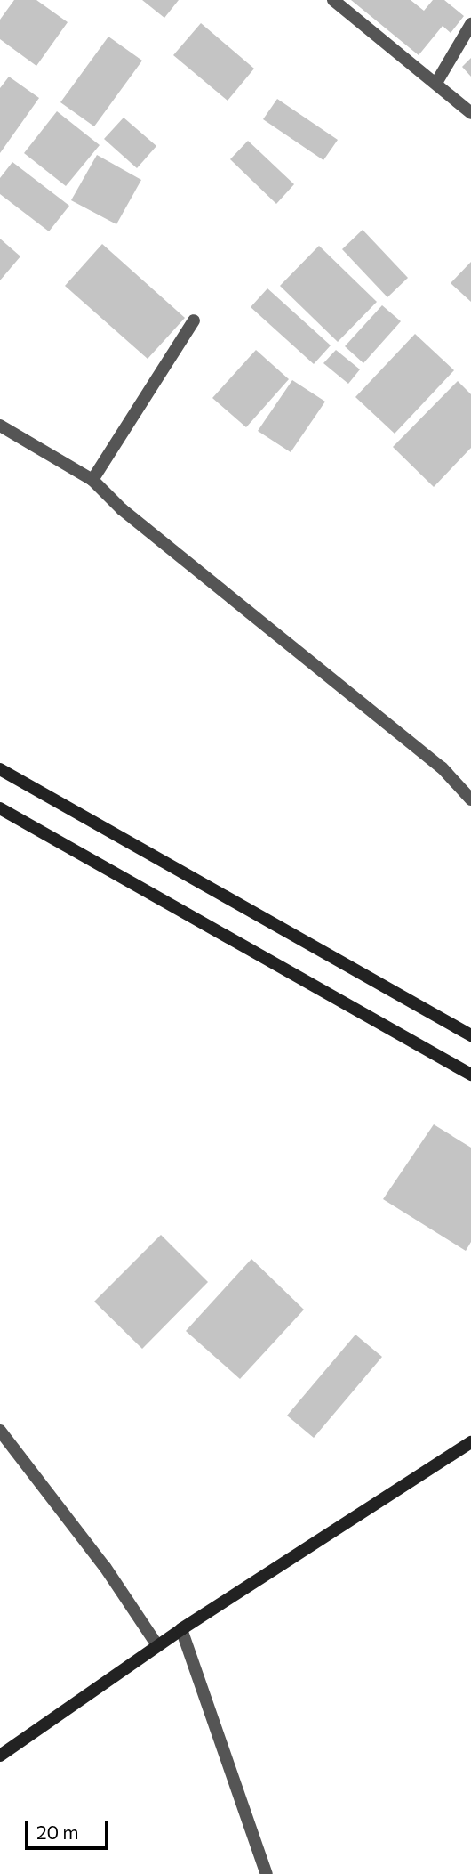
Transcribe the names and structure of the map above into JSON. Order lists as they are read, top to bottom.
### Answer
{
  "scale_bar": "20 m"
}
